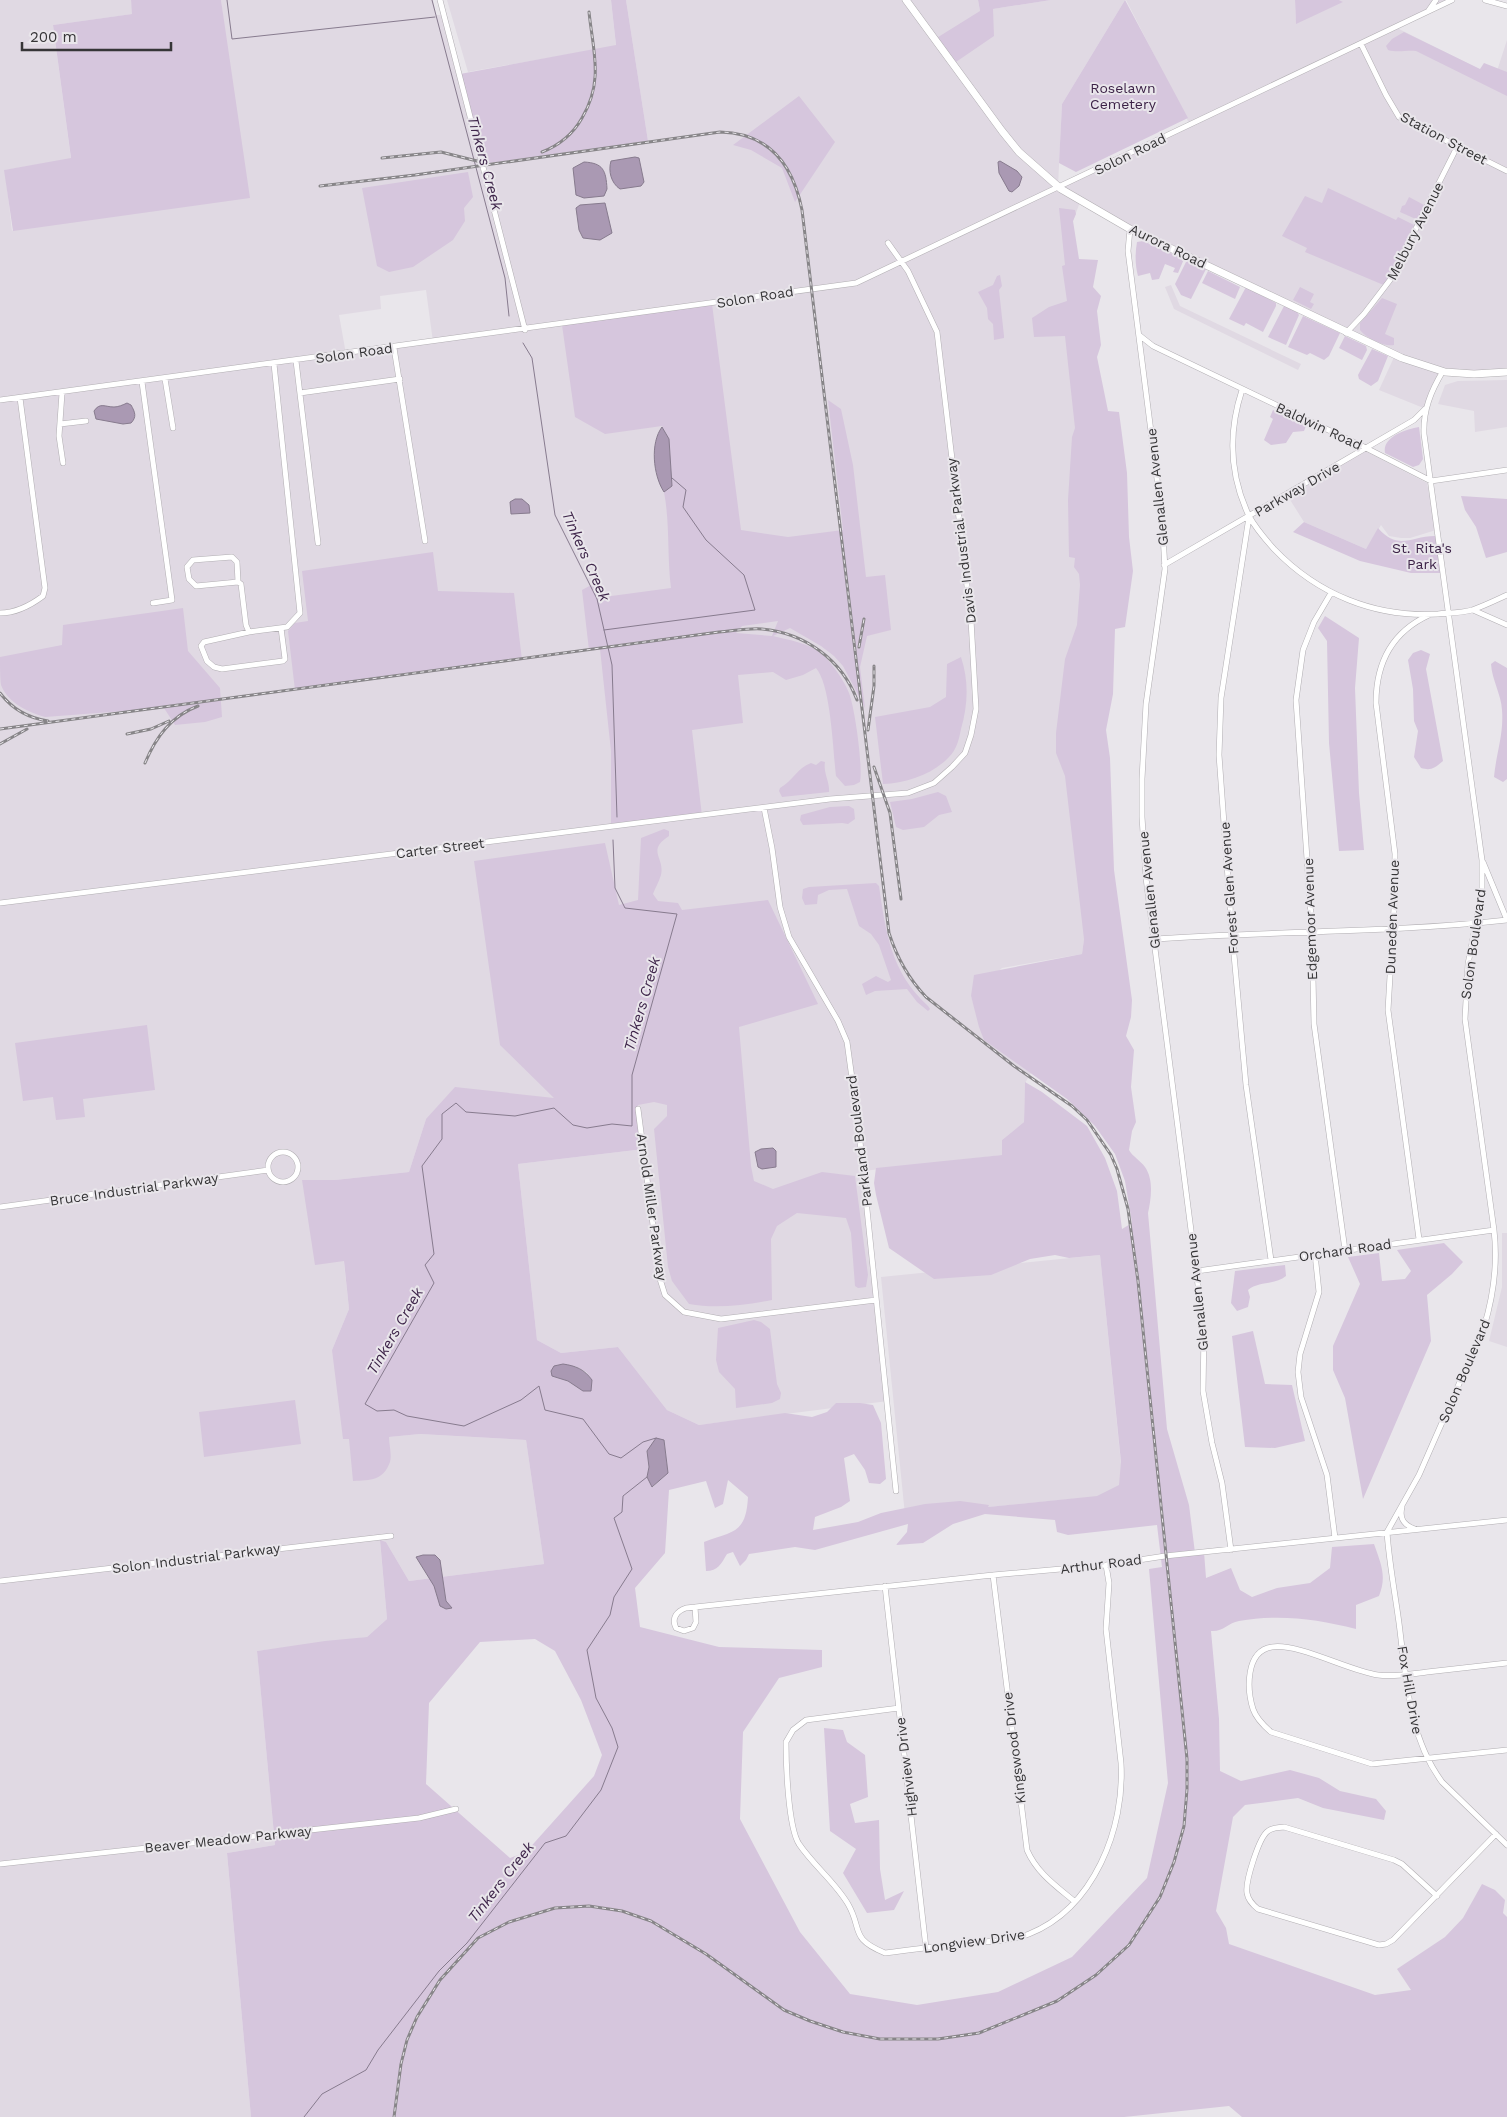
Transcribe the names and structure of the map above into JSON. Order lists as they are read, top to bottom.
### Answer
{
  "streets": {
    "main road": ["Aurora Road"],
    "street": [
      "Station Street",
      "Solon Road",
      "Melbury Avenue",
      "Baldwin Road",
      "Glenallen Avenue",
      "Parkway Drive",
      "Davis Industrial Parkway",
      "Carter Street",
      "Forest Glen Avenue",
      "Duneden Avenue",
      "Edgemoor Avenue",
      "Solon Boulevard",
      "Parkland Boulevard",
      "Bruce Industrial Parkway",
      "Arnold Miller Parkway",
      "Orchard Road",
      "Solon Industrial Parkway",
      "Arthur Road",
      "Fox Hill Drive",
      "Kingswood Drive",
      "Highview Drive",
      "Beaver Meadow Parkway",
      "Longview Drive"
    ]
  },
  "crossings": [
    ["Station Street", "Solon Road"],
    ["Station Street", "Melbury Avenue"],
    ["Solon Road", "Aurora Road"],
    ["Solon Road", "Davis Industrial Parkway"],
    ["Melbury Avenue", "Aurora Road"],
    ["Aurora Road", "Glenallen Avenue"],
    ["Aurora Road", "Solon Boulevard"],
    ["Baldwin Road", "Glenallen Avenue"],
    ["Baldwin Road", "Parkway Drive"],
    ["Baldwin Road", "Solon Boulevard"],
    ["Glenallen Avenue", "Parkway Drive"],
    ["Glenallen Avenue", "Orchard Road"],
    ["Glenallen Avenue", "Arthur Road"],
    ["Parkway Drive", "Forest Glen Avenue"],
    ["Parkway Drive", "Solon Boulevard"],
    ["Davis Industrial Parkway", "Carter Street"],
    ["Carter Street", "Parkland Boulevard"],
    ["Forest Glen Avenue", "Orchard Road"],
    ["Duneden Avenue", "Orchard Road"],
    ["Edgemoor Avenue", "Orchard Road"],
    ["Solon Boulevard", "Orchard Road"],
    ["Solon Boulevard", "Arthur Road"],
    ["Solon Boulevard", "Fox Hill Drive"],
    ["Parkland Boulevard", "Arnold Miller Parkway"],
    ["Arthur Road", "Fox Hill Drive"],
    ["Arthur Road", "Kingswood Drive"],
    ["Arthur Road", "Highview Drive"],
    ["Arthur Road", "Longview Drive"],
    ["Kingswood Drive", "Longview Drive"],
    ["Highview Drive", "Longview Drive"]
  ],
  "water": ["Tinkers Creek"],
  "parks": ["Roselawn Cemetery", "St. Rita's Park"],
  "scale_bar": "200 m"
}
